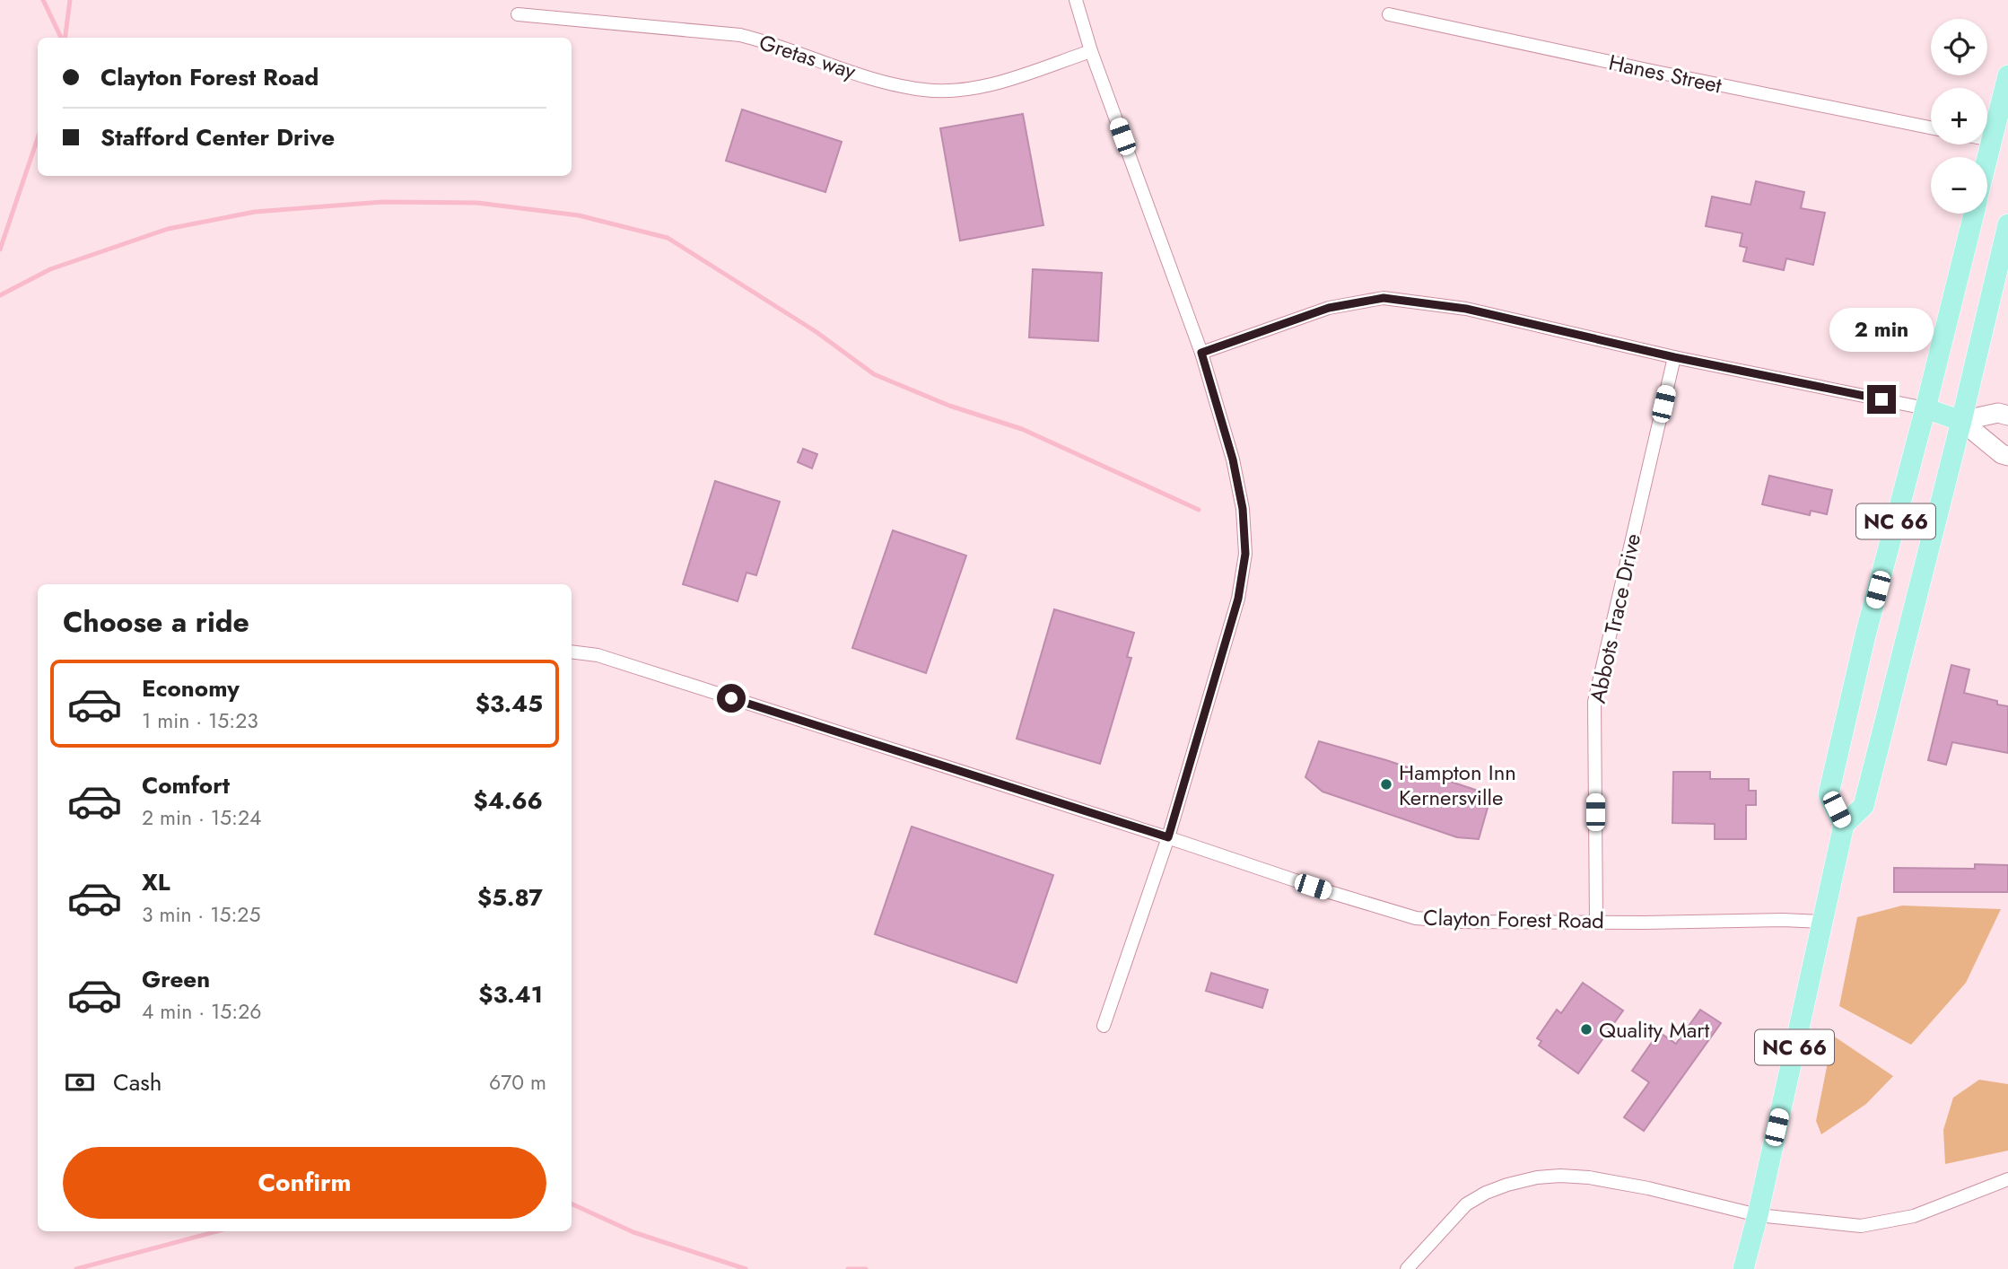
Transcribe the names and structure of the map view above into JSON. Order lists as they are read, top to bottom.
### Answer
{
  "streets": {
    "main road": ["NC 66"],
    "street": [
      "Gretas way",
      "Hanes Street",
      "Abbots Trace Drive",
      "Clayton Forest Road"
    ]
  },
  "crossings": [
    ["NC 66", "Clayton Forest Road"],
    ["Abbots Trace Drive", "Clayton Forest Road"]
  ],
  "places": ["Hampton Inn Kernersville", "Quality Mart"],
  "page": {
    "map_buttons": ["+", "−"],
    "banner": ["Clayton Forest Road", "Stafford Center Drive"],
    "bubble": "2 min",
    "heading": "Choose a ride",
    "list": [
      {
        "name": "Economy",
        "note": "1 min · 15:23",
        "value": "$3.45"
      },
      {
        "name": "Comfort",
        "note": "2 min · 15:24",
        "value": "$4.66"
      },
      {
        "name": "XL",
        "note": "3 min · 15:25",
        "value": "$5.87"
      },
      {
        "name": "Green",
        "note": "4 min · 15:26",
        "value": "$3.41"
      }
    ],
    "pay": ["Cash", "670 m"],
    "buttons": "Confirm"
  }
}
